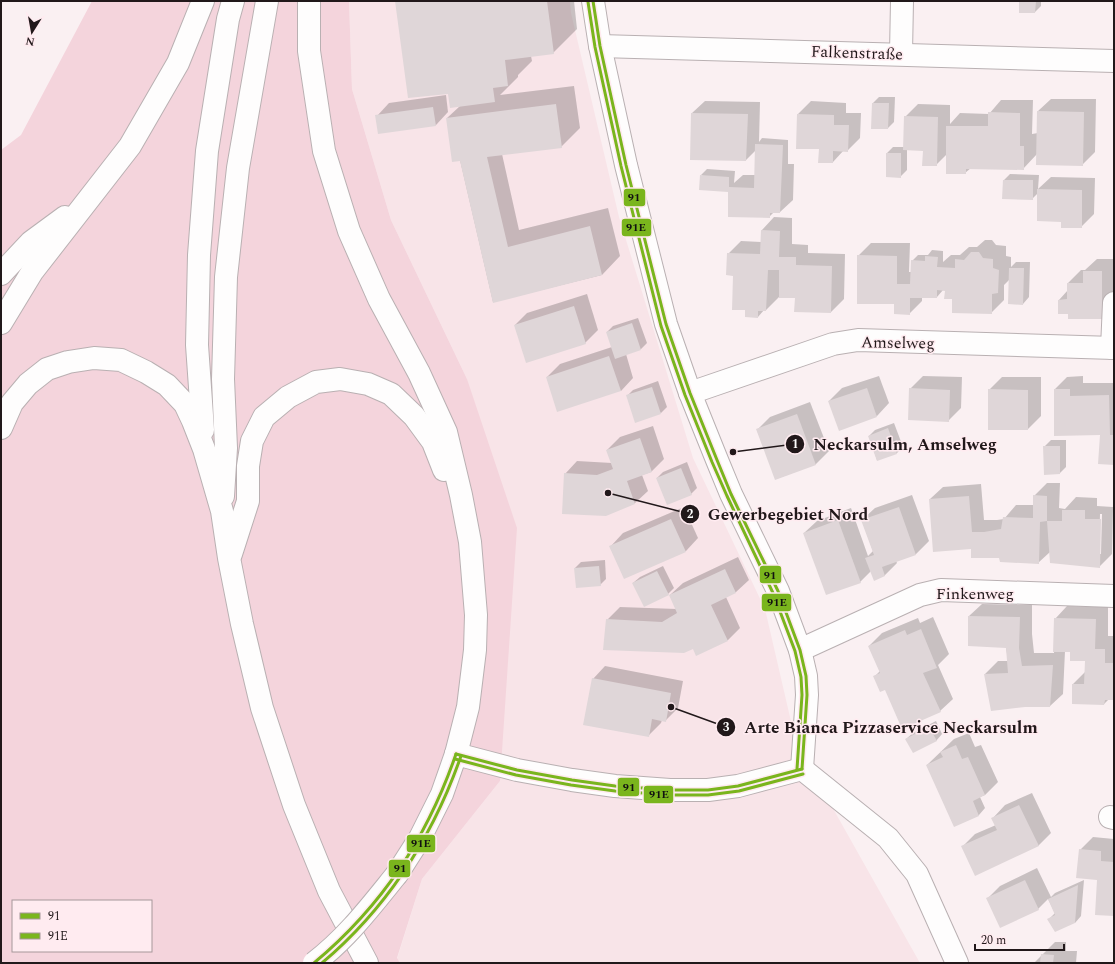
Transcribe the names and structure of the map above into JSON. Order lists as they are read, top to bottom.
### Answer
{
  "streets": {
    "main road": ["Falkenstraße", "Amselweg", "Finkenweg"]
  },
  "places": ["Neckarsulm, Amselweg", "Gewerbegebiet Nord", "Arte Bianca Pizzaservice Neckarsulm"],
  "lines": ["transit line 91", "transit line 91E"],
  "legend": ["91", "91E"],
  "scale_bar": "20 m",
  "north": "bottom"
}
